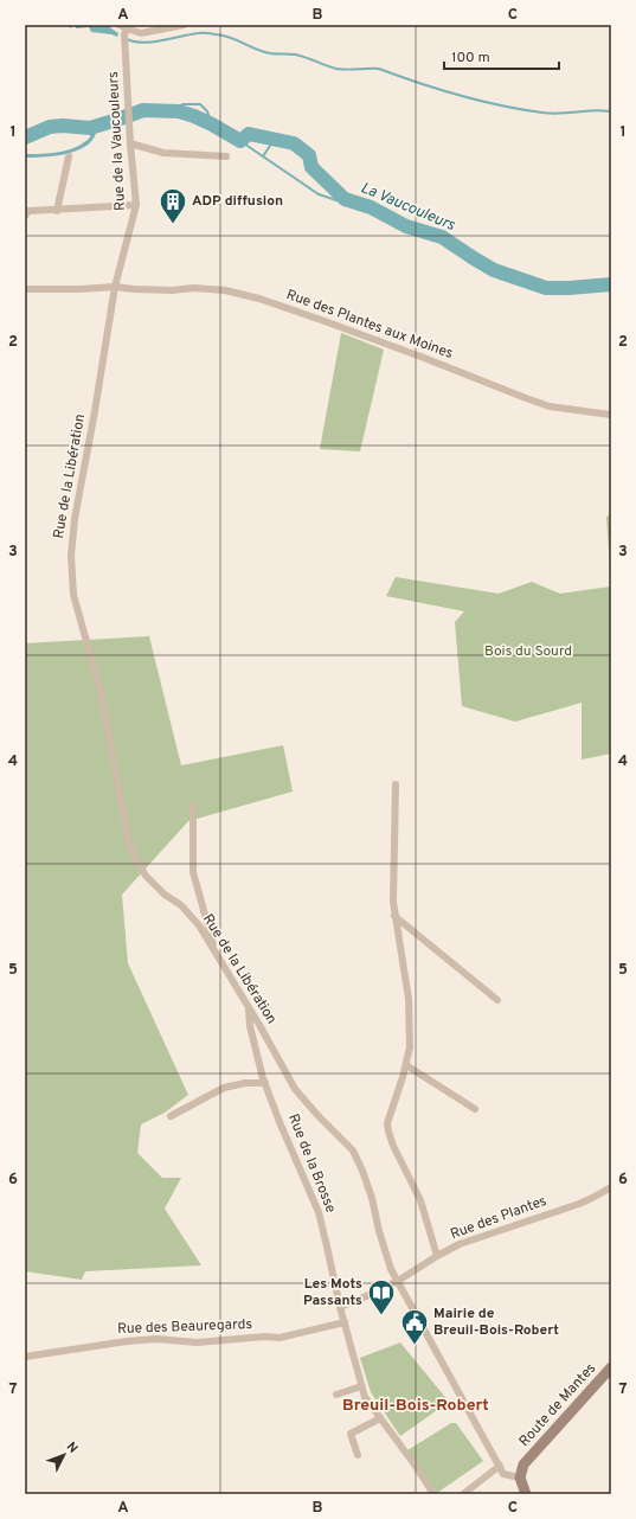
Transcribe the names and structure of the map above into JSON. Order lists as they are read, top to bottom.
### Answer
{
  "streets": {
    "main road": ["Route de Mantes"],
    "street": [
      "Rue de la Vaucouleurs",
      "Rue des Plantes aux Moines",
      "Rue de la Libération",
      "Rue de la Brosse",
      "Rue des Plantes",
      "Rue des Beauregards"
    ]
  },
  "crossings": [
    ["Rue de la Vaucouleurs", "Rue des Plantes aux Moines"],
    ["Rue de la Vaucouleurs", "Rue de la Libération"],
    ["Rue des Plantes aux Moines", "Rue de la Libération"],
    ["Rue de la Libération", "Rue de la Brosse"],
    ["Rue de la Libération", "Rue des Plantes"],
    ["Rue de la Libération", "Route de Mantes"],
    ["Rue de la Brosse", "Rue des Plantes"],
    ["Rue de la Brosse", "Rue des Beauregards"]
  ],
  "districts": ["Breuil-Bois-Robert"],
  "water": ["La Vaucouleurs"],
  "parks": ["Bois du Sourd"],
  "places": {
    "building": ["ADP diffusion"],
    "library": ["Les Mots Passants"],
    "public building": ["Mairie de Breuil-Bois-Robert"]
  },
  "scale_bar": "100 m",
  "north": "top right",
  "grid": {
    "columns": ["A", "B", "C"],
    "rows": [
      "1",
      "2",
      "3",
      "4",
      "5",
      "6",
      "7"
    ]
  }
}
